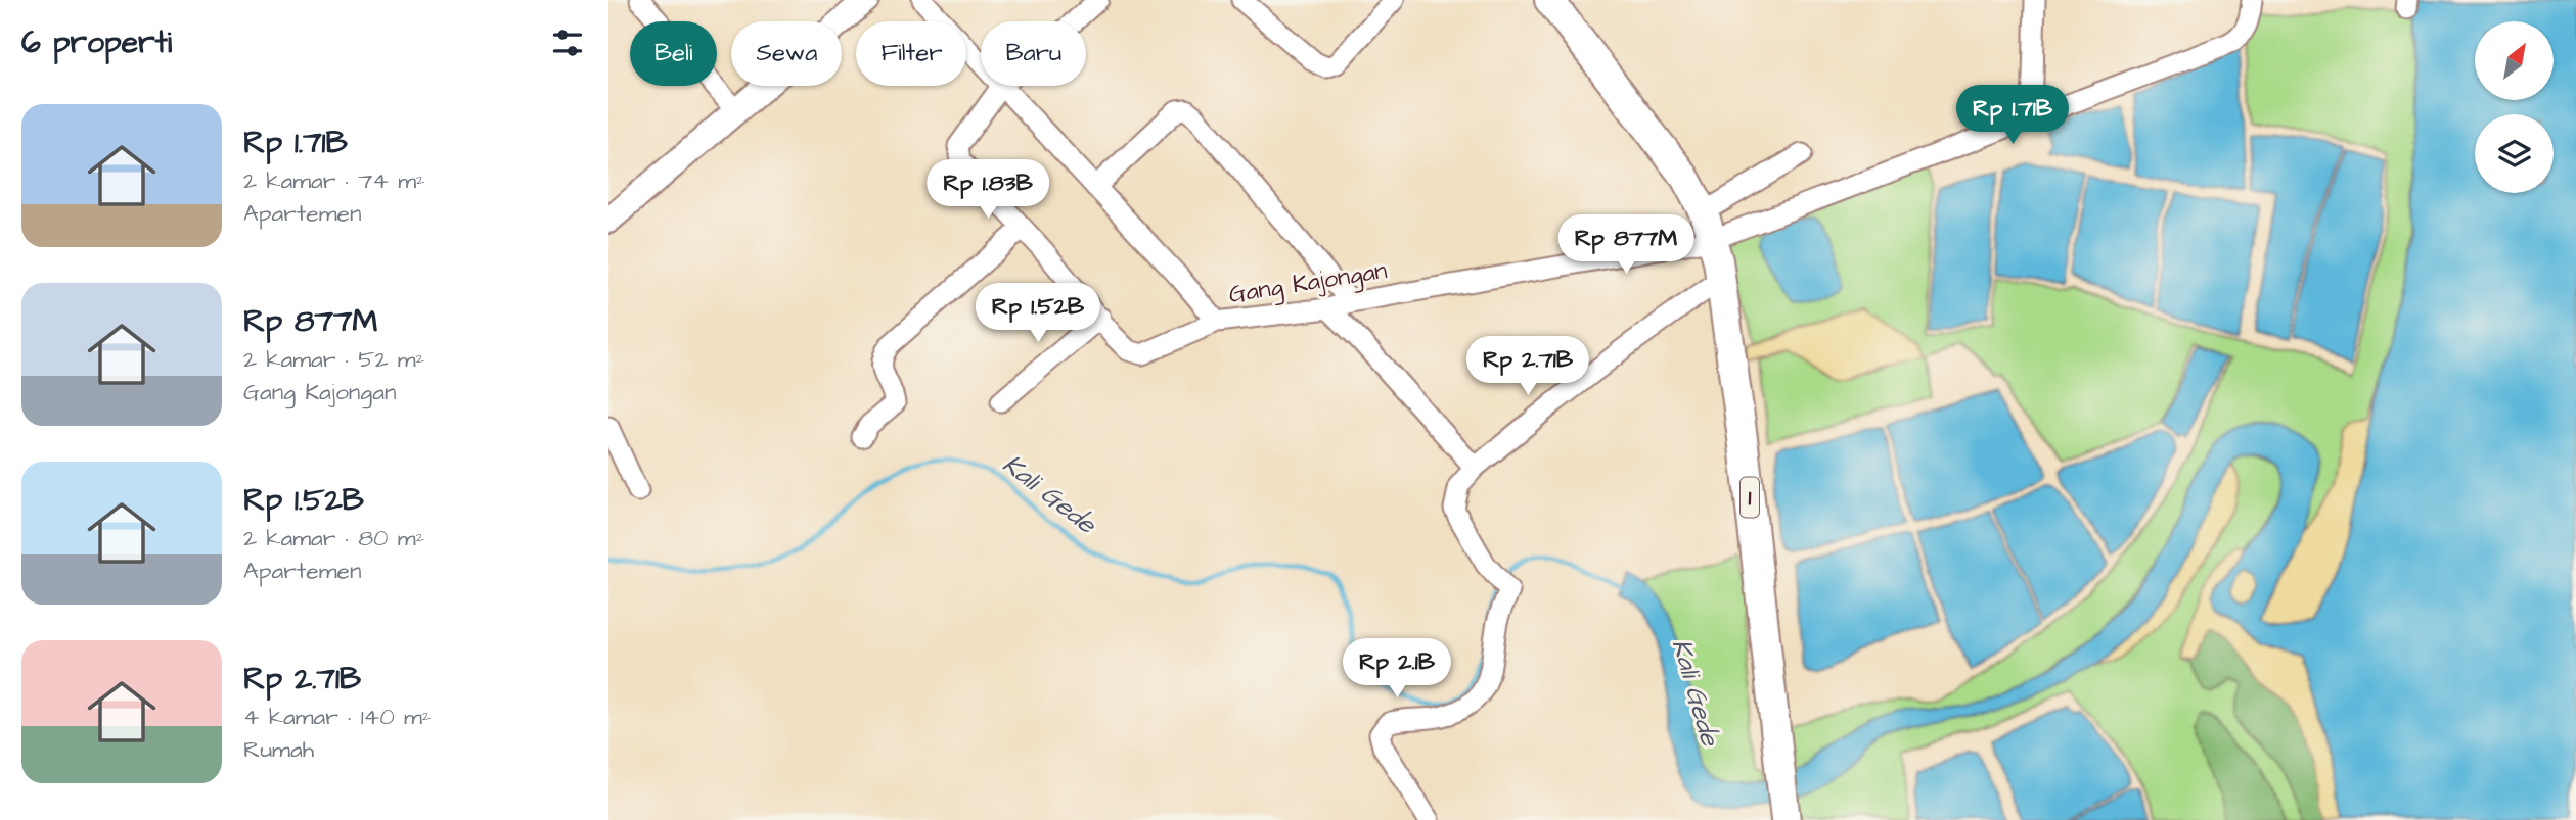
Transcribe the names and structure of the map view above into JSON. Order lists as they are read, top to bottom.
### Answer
{
  "streets": {
    "highway": ["1"],
    "street": ["Gang Kajongan"]
  },
  "crossings": [
    ["Gang Kajongan", "1"]
  ],
  "water": ["Kali Gede"],
  "north": "top right",
  "page": {
    "heading": "6 properti",
    "chip": [
      "Beli",
      "Sewa",
      "Filter",
      "Baru"
    ],
    "price": [
      "Rp 1.71B",
      "Rp 1.83B",
      "Rp 877M",
      "Rp 1.52B",
      "Rp 2.71B",
      "Rp 2.1B"
    ],
    "list": [
      {
        "name": "Rp 1.71B",
        "note": "2 kamar · 74 m² · Apartemen"
      },
      {
        "name": "Rp 877M",
        "note": "2 kamar · 52 m² · Gang Kajongan"
      },
      {
        "name": "Rp 1.52B",
        "note": "2 kamar · 80 m² · Apartemen"
      },
      {
        "name": "Rp 2.71B",
        "note": "4 kamar · 140 m² · Rumah"
      }
    ]
  }
}
